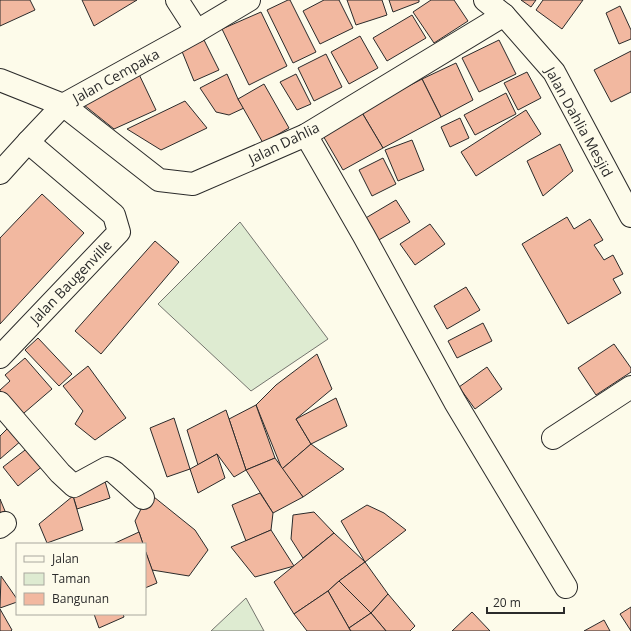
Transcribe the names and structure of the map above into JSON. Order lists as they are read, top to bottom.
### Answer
{
  "streets": {
    "street": [
      "Jalan Cempaka",
      "Jalan Dahlia Mesjid",
      "Jalan Dahlia",
      "Jalan Baugenville"
    ]
  },
  "crossings": [
    ["Jalan Cempaka", "Jalan Dahlia"],
    ["Jalan Cempaka", "Jalan Baugenville"],
    ["Jalan Dahlia Mesjid", "Jalan Dahlia"]
  ],
  "legend": ["Jalan", "Taman", "Bangunan"],
  "scale_bar": "20 m"
}
